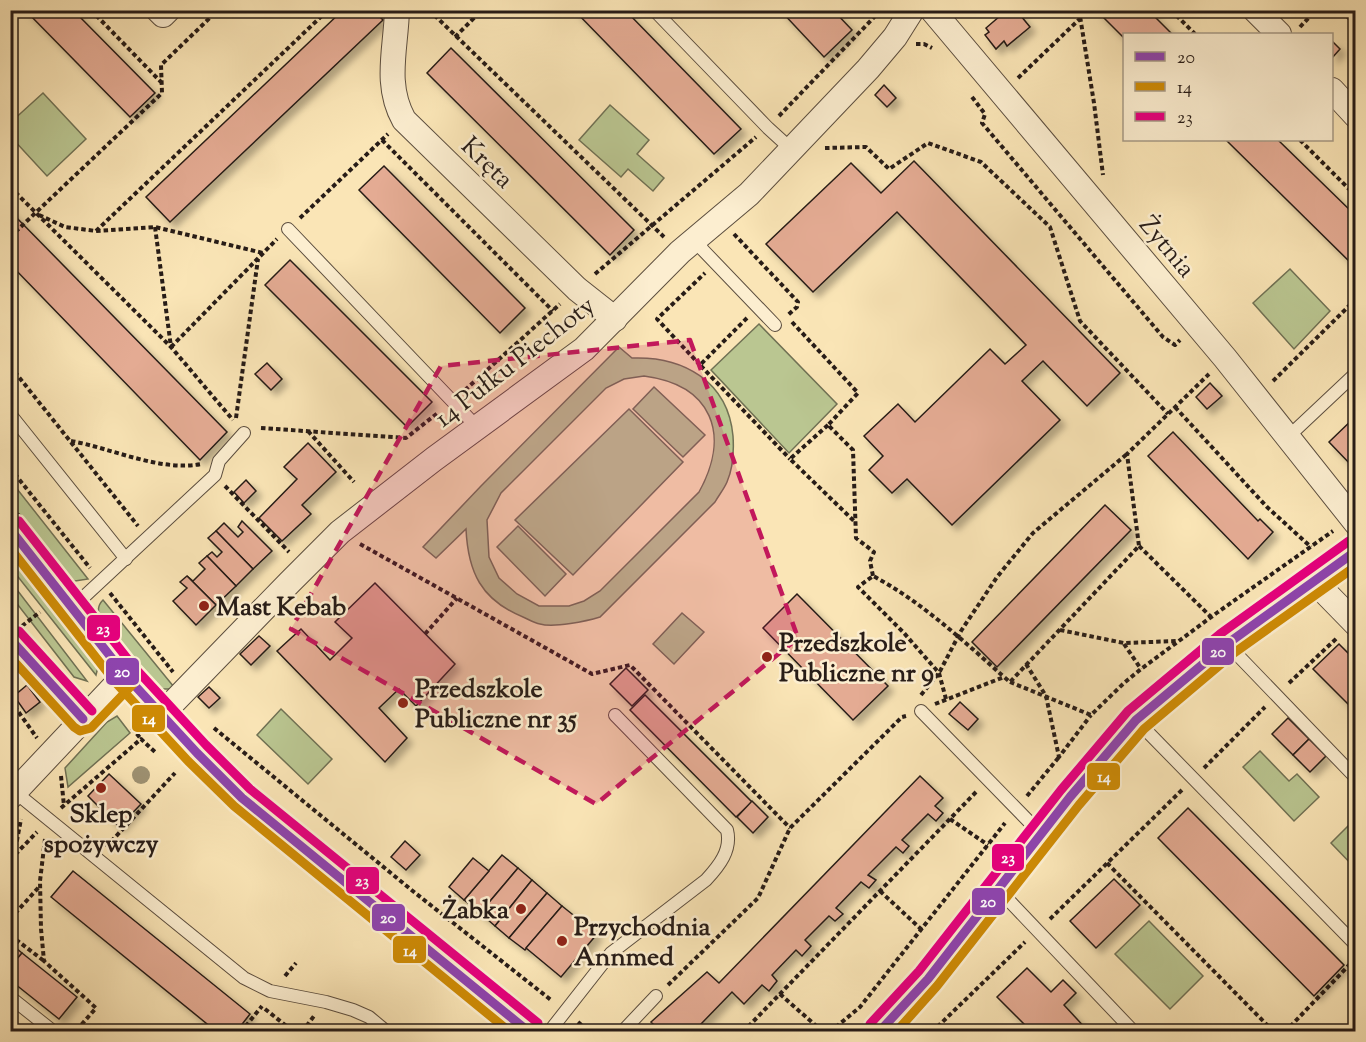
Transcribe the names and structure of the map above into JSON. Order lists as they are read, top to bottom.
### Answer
{
  "streets": {
    "street": ["Kręta", "Żytnia", "14 Pułku Piechoty"]
  },
  "crossings": [
    ["Kręta", "14 Pułku Piechoty"]
  ],
  "places": [
    "Mast Kebab",
    "Przedszkole Publiczne nr 9",
    "Przedszkole Publiczne nr 35",
    "Sklep spożywczy",
    "Żabka",
    "Przychodnia Annmed"
  ],
  "lines": ["transit line 23", "transit line 20", "transit line 14"],
  "legend": ["20", "14", "23"]
}
